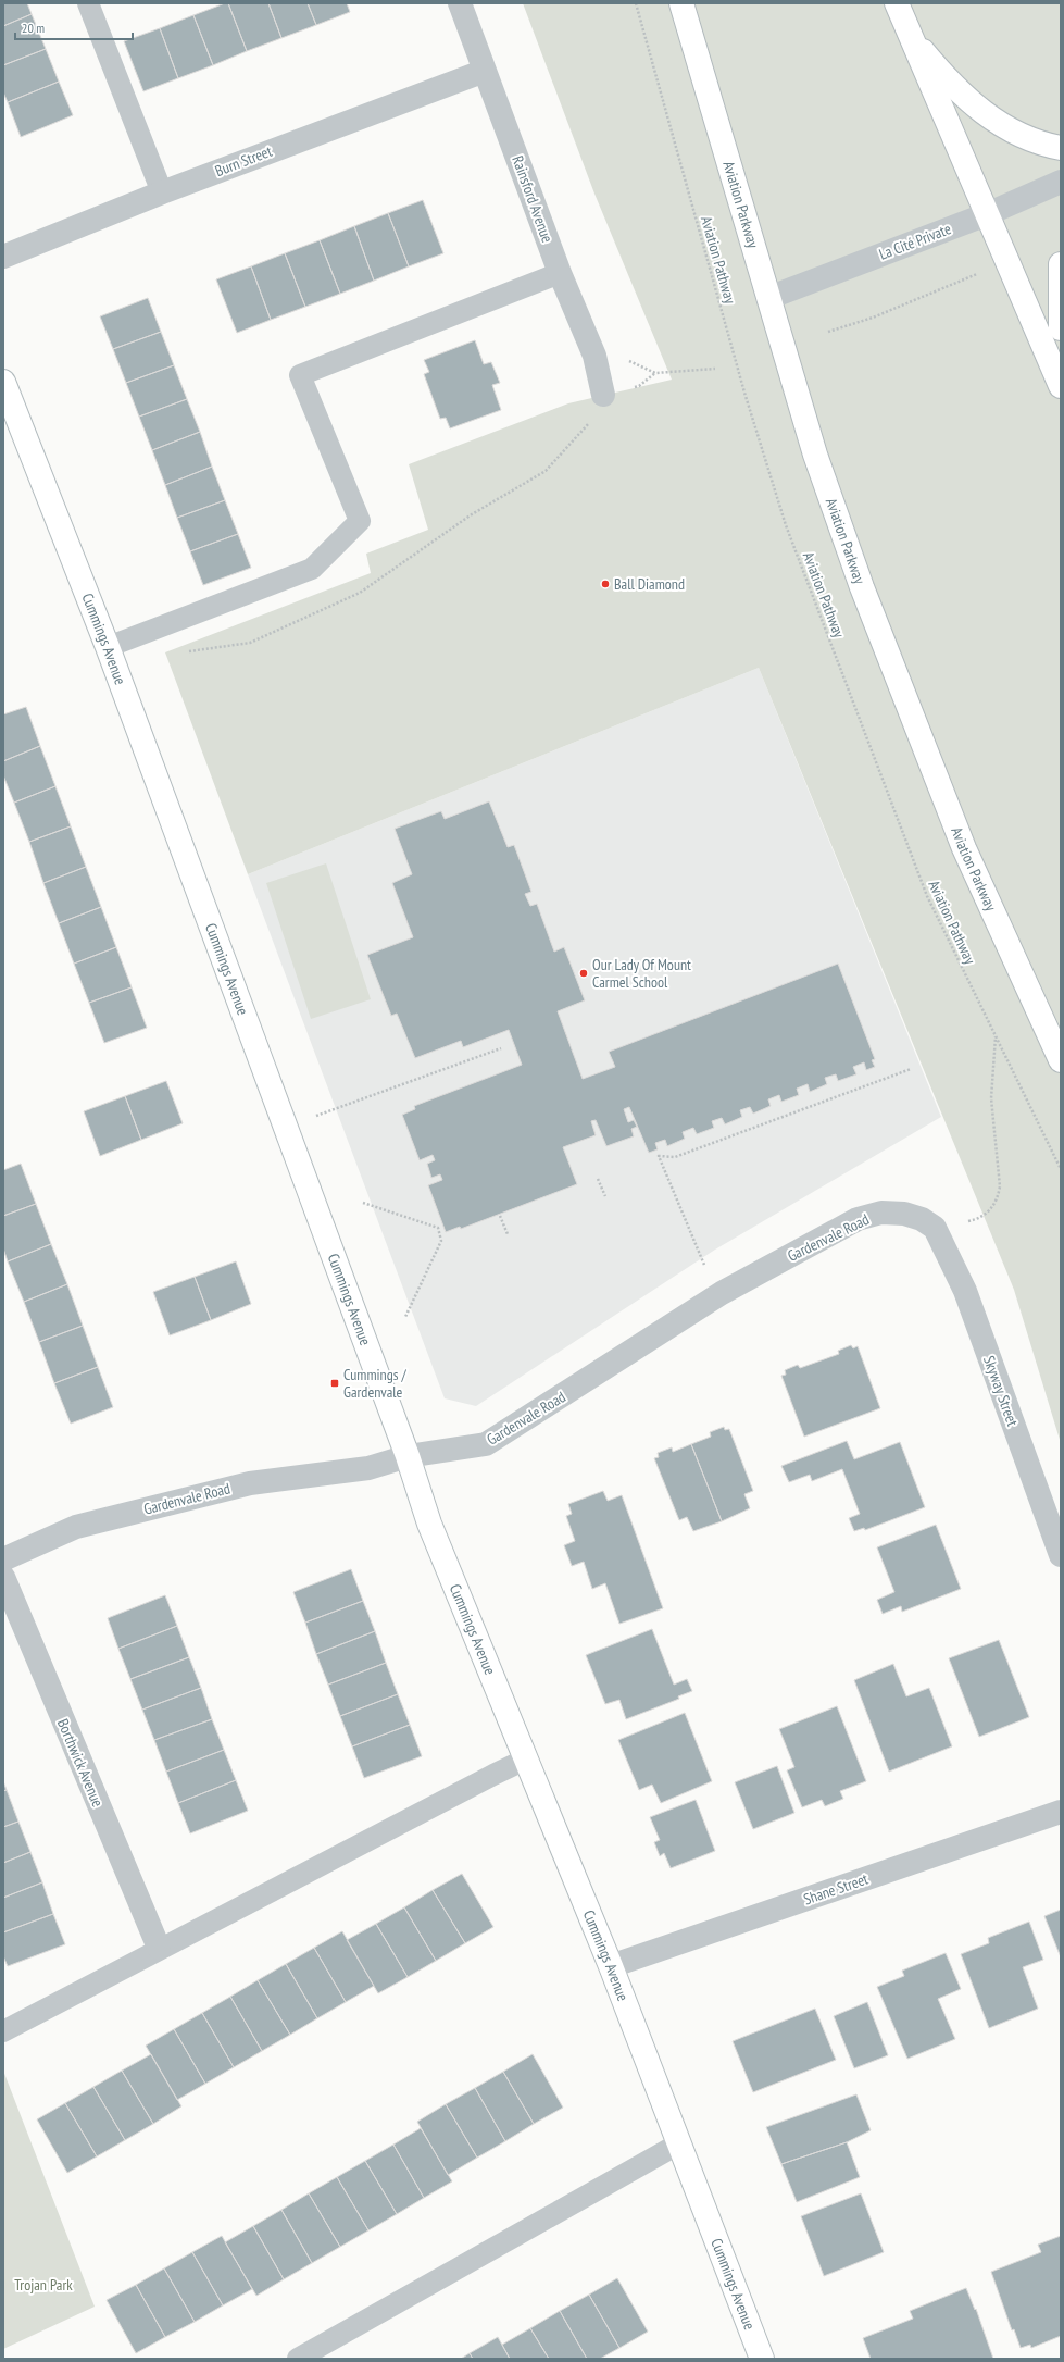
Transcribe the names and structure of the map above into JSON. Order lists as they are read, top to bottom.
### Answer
{
  "streets": {
    "street": [
      "Burn Street",
      "Rainsford Avenue",
      "Aviation Parkway",
      "La Cité Private",
      "Cummings Avenue",
      "Gardenvale Road",
      "Skyway Street",
      "Borthwick Avenue",
      "Shane Street"
    ],
    "path": ["Aviation Pathway"]
  },
  "crossings": [
    ["Burn Street", "Rainsford Avenue"],
    ["Aviation Parkway", "La Cité Private"],
    ["Cummings Avenue", "Gardenvale Road"],
    ["Cummings Avenue", "Shane Street"],
    ["Gardenvale Road", "Skyway Street"]
  ],
  "parks": ["Trojan Park"],
  "places": {
    "other": ["Ball Diamond", "Our Lady Of Mount Carmel School"],
    "transit": ["Cummings / Gardenvale"]
  },
  "scale_bar": "20 m"
}
